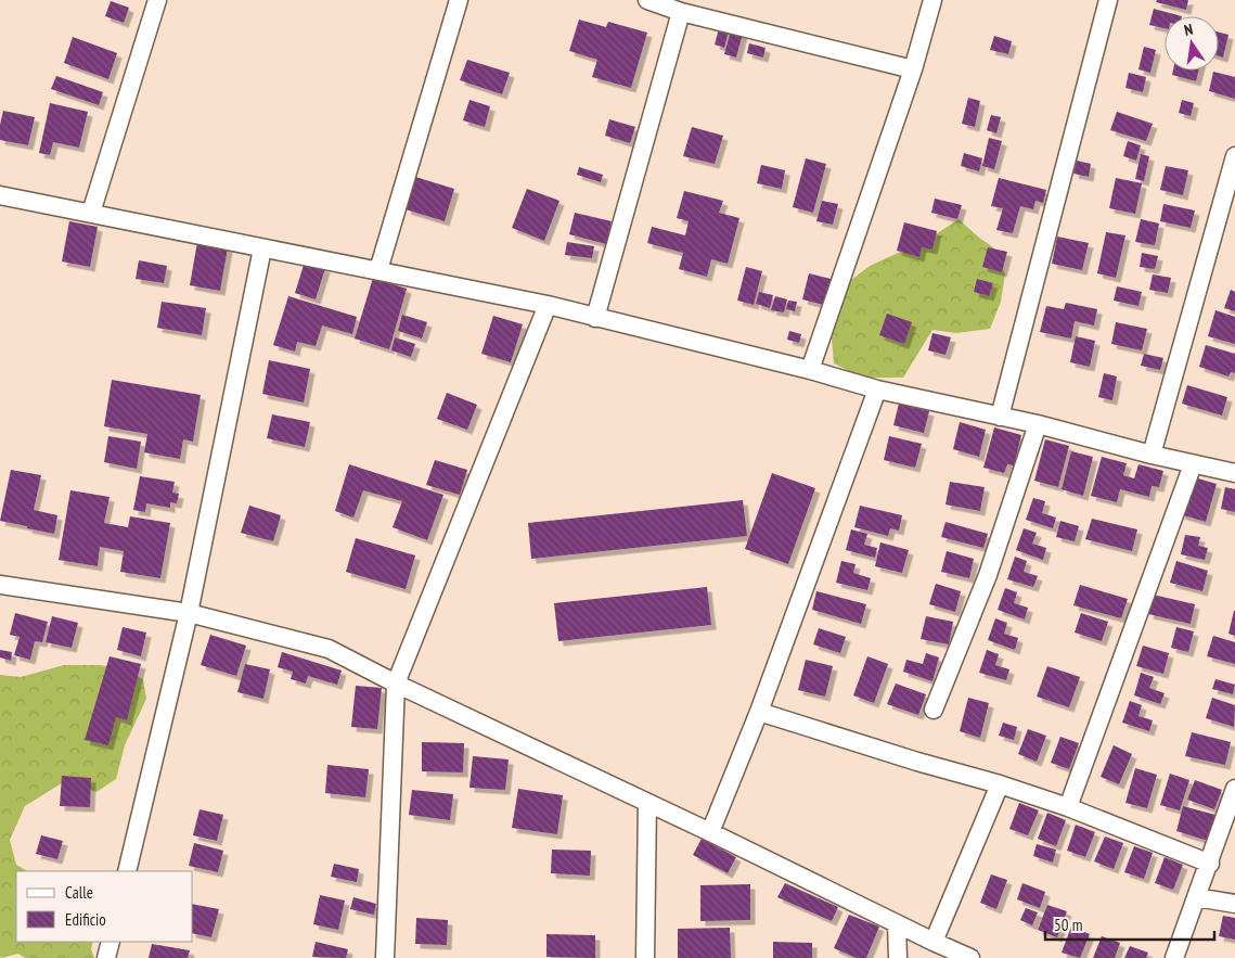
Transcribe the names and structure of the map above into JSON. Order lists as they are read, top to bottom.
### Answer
{
  "legend": ["Calle", "Edificio"],
  "scale_bar": "50 m",
  "north": "top"
}
